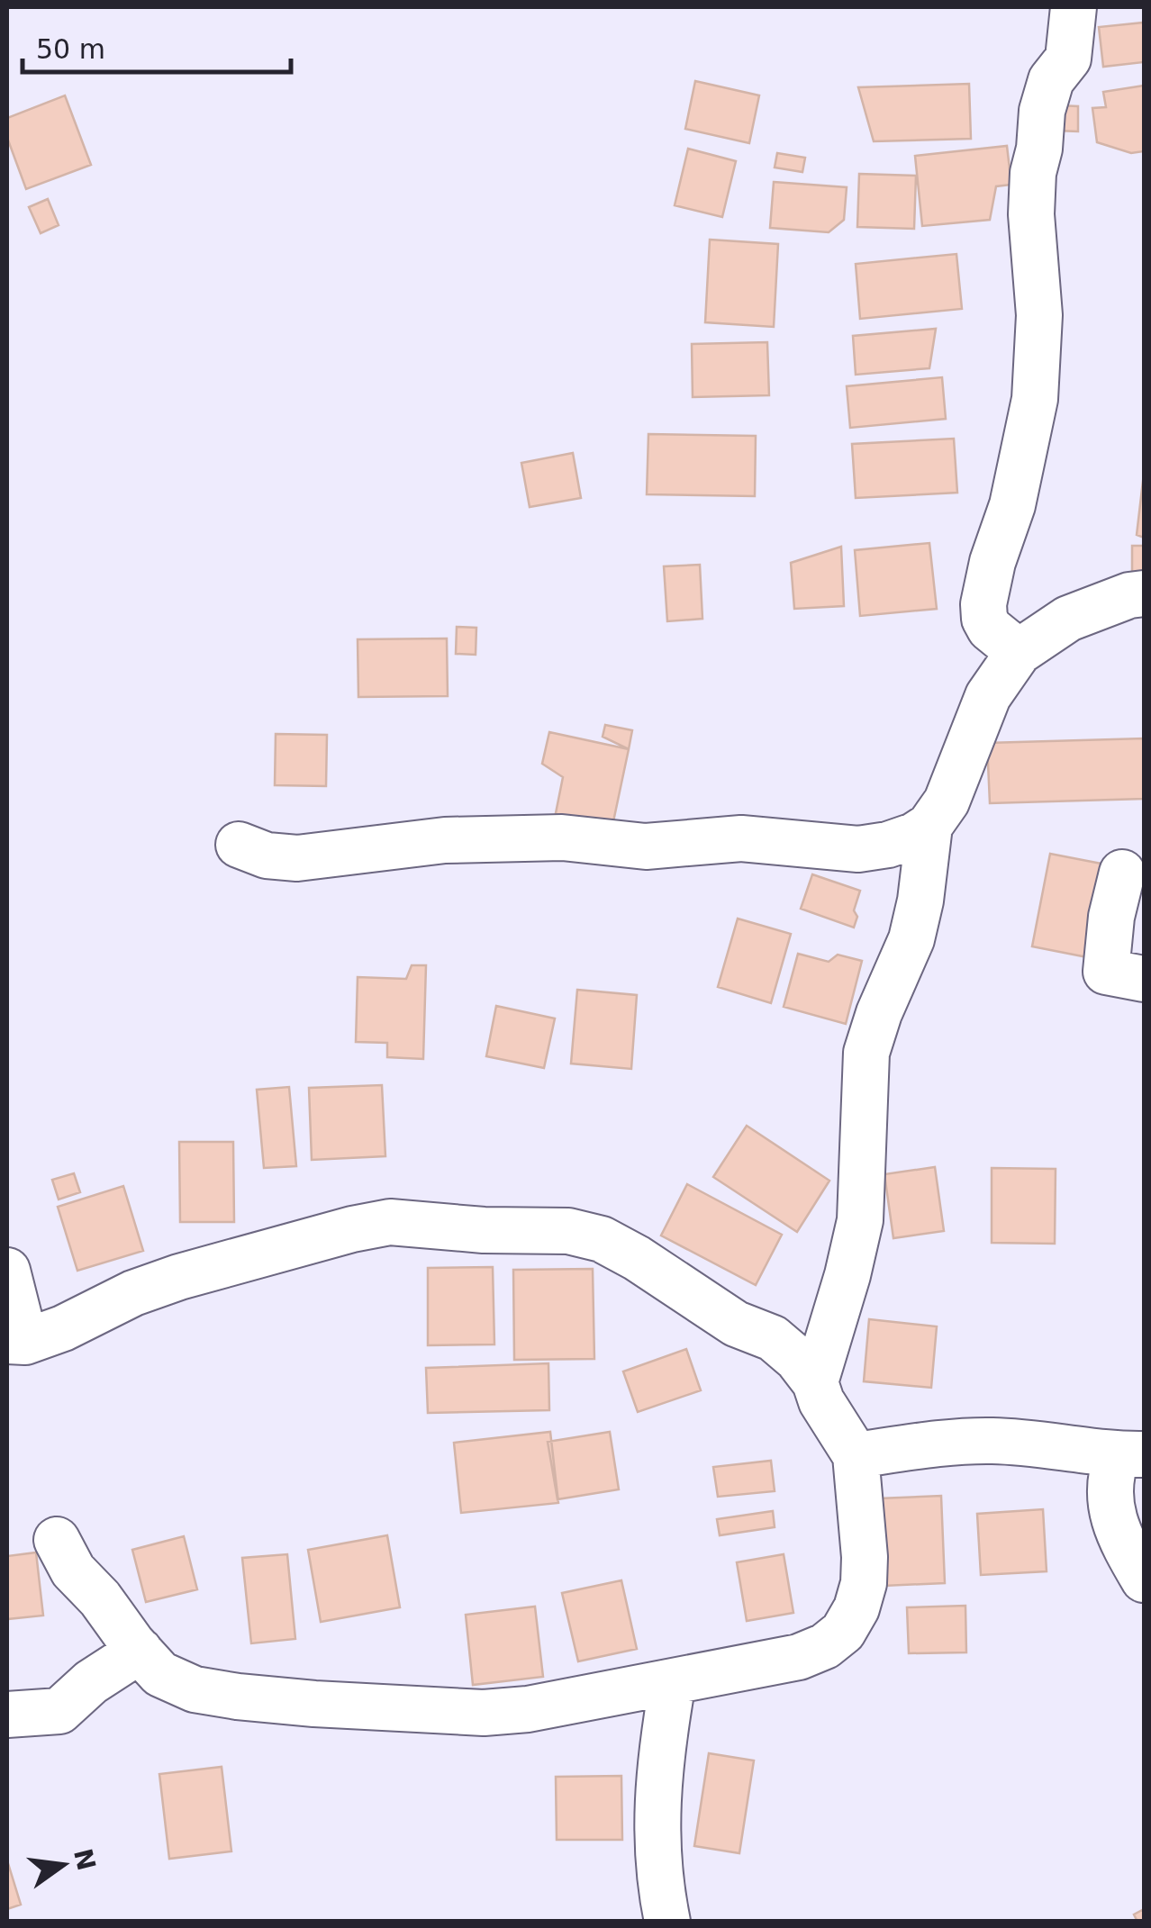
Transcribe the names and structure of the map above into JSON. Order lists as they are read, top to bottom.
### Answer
{
  "scale_bar": "50 m",
  "north": "right"
}
